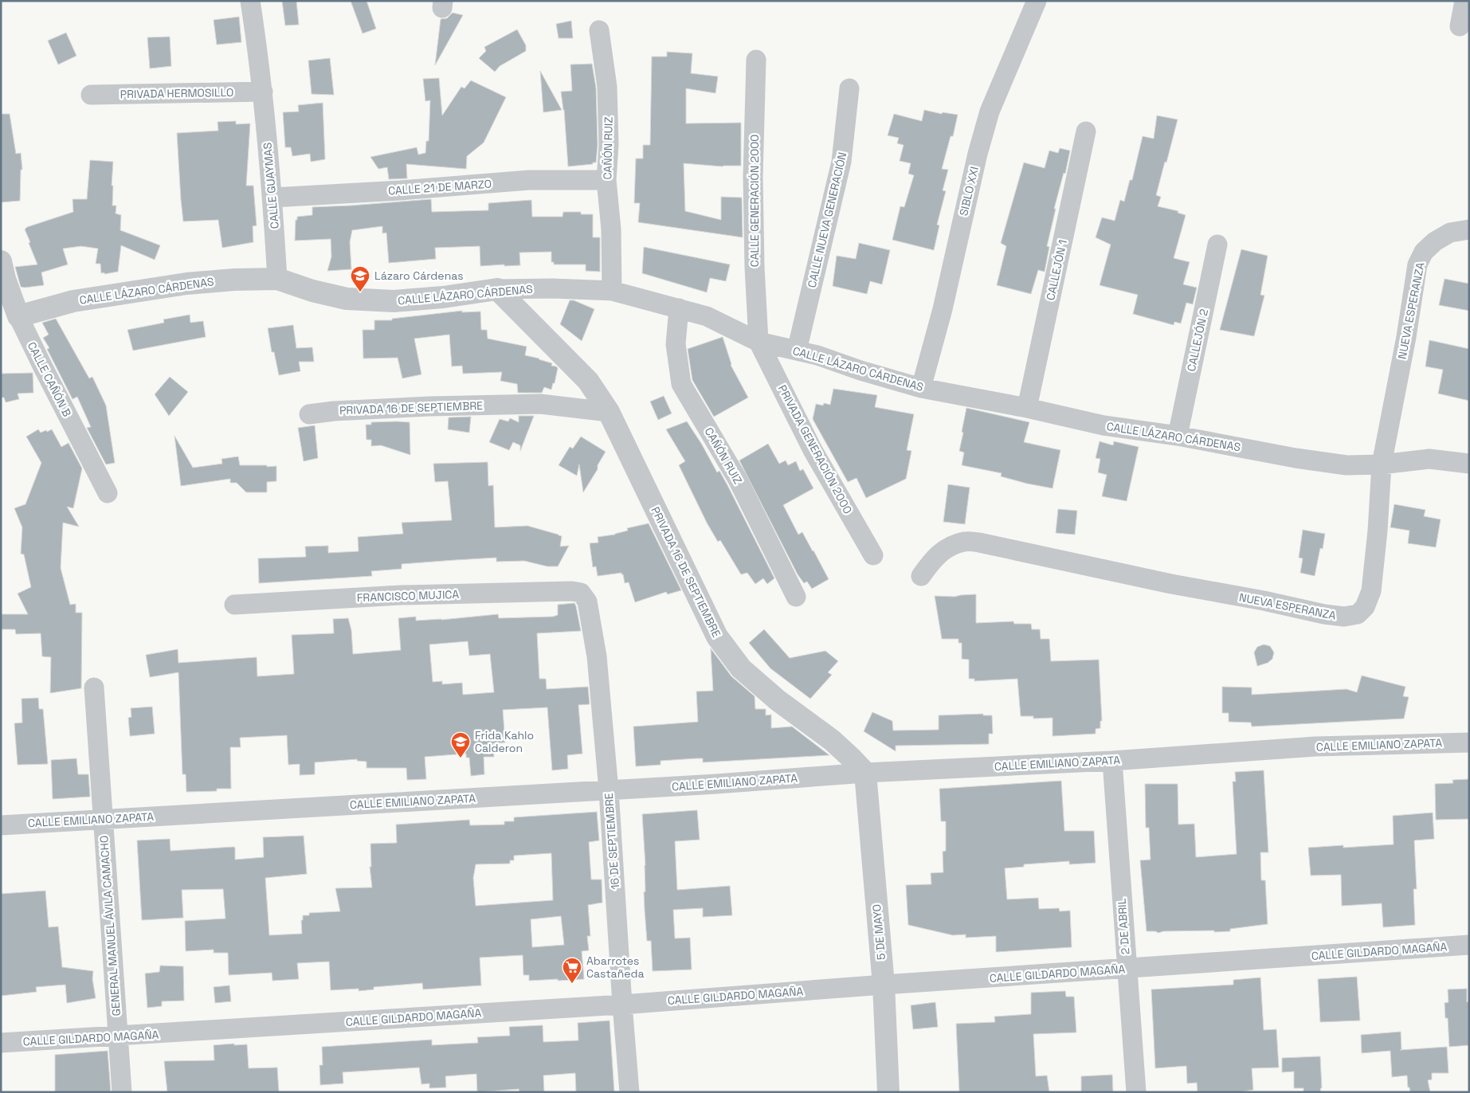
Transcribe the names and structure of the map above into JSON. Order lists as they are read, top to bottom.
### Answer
{
  "streets": {
    "street": [
      "PRIVADA HERMOSILLO",
      "CAÑÓN RUIZ",
      "CALLE GUAYMAS",
      "CALLE 21 DE MARZO",
      "SIBLO XXI",
      "CALLE GENERACIÓN 2000",
      "CALLE NUEVA GENERACIÓN",
      "CALLEJÓN 1",
      "CALLE LÁZARO CÁRDENAS",
      "NUEVA ESPERANZA",
      "CALLEJÓN 2",
      "CALLE CAÑÓN B",
      "PRIVADA 16 DE SEPTIEMBRE",
      "PRIVADA GENERACIÓN 2000",
      "FRANCISCO MUJICA",
      "CALLE EMILIANO ZAPATA",
      "16 DE SEPTIEMBRE",
      "GENERAL MANUEL ÁVILA CAMACHO",
      "2 DE ABRIL",
      "5 DE MAYO",
      "CALLE GILDARDO MAGAÑA"
    ]
  },
  "crossings": [
    ["PRIVADA HERMOSILLO", "CALLE GUAYMAS"],
    ["CAÑÓN RUIZ", "CALLE 21 DE MARZO"],
    ["CAÑÓN RUIZ", "CALLE LÁZARO CÁRDENAS"],
    ["CALLE GUAYMAS", "CALLE 21 DE MARZO"],
    ["CALLE GUAYMAS", "CALLE LÁZARO CÁRDENAS"],
    ["SIBLO XXI", "CALLE LÁZARO CÁRDENAS"],
    ["CALLE GENERACIÓN 2000", "CALLE LÁZARO CÁRDENAS"],
    ["CALLE GENERACIÓN 2000", "PRIVADA GENERACIÓN 2000"],
    ["CALLE NUEVA GENERACIÓN", "CALLE LÁZARO CÁRDENAS"],
    ["CALLEJÓN 1", "CALLE LÁZARO CÁRDENAS"],
    ["CALLE LÁZARO CÁRDENAS", "NUEVA ESPERANZA"],
    ["CALLE LÁZARO CÁRDENAS", "CALLEJÓN 2"],
    ["CALLE LÁZARO CÁRDENAS", "CALLE CAÑÓN B"],
    ["CALLE LÁZARO CÁRDENAS", "PRIVADA 16 DE SEPTIEMBRE"],
    ["CALLE LÁZARO CÁRDENAS", "PRIVADA GENERACIÓN 2000"],
    ["PRIVADA 16 DE SEPTIEMBRE", "CALLE EMILIANO ZAPATA"],
    ["PRIVADA 16 DE SEPTIEMBRE", "5 DE MAYO"],
    ["FRANCISCO MUJICA", "16 DE SEPTIEMBRE"],
    ["CALLE EMILIANO ZAPATA", "16 DE SEPTIEMBRE"],
    ["CALLE EMILIANO ZAPATA", "GENERAL MANUEL ÁVILA CAMACHO"],
    ["CALLE EMILIANO ZAPATA", "2 DE ABRIL"],
    ["CALLE EMILIANO ZAPATA", "5 DE MAYO"],
    ["16 DE SEPTIEMBRE", "CALLE GILDARDO MAGAÑA"],
    ["GENERAL MANUEL ÁVILA CAMACHO", "CALLE GILDARDO MAGAÑA"],
    ["2 DE ABRIL", "CALLE GILDARDO MAGAÑA"],
    ["5 DE MAYO", "CALLE GILDARDO MAGAÑA"]
  ],
  "places": {
    "school or university": ["Lázaro Cárdenas", "Frida Kahlo Calderon"],
    "supermarket": ["Abarrotes Castañeda"]
  }
}
